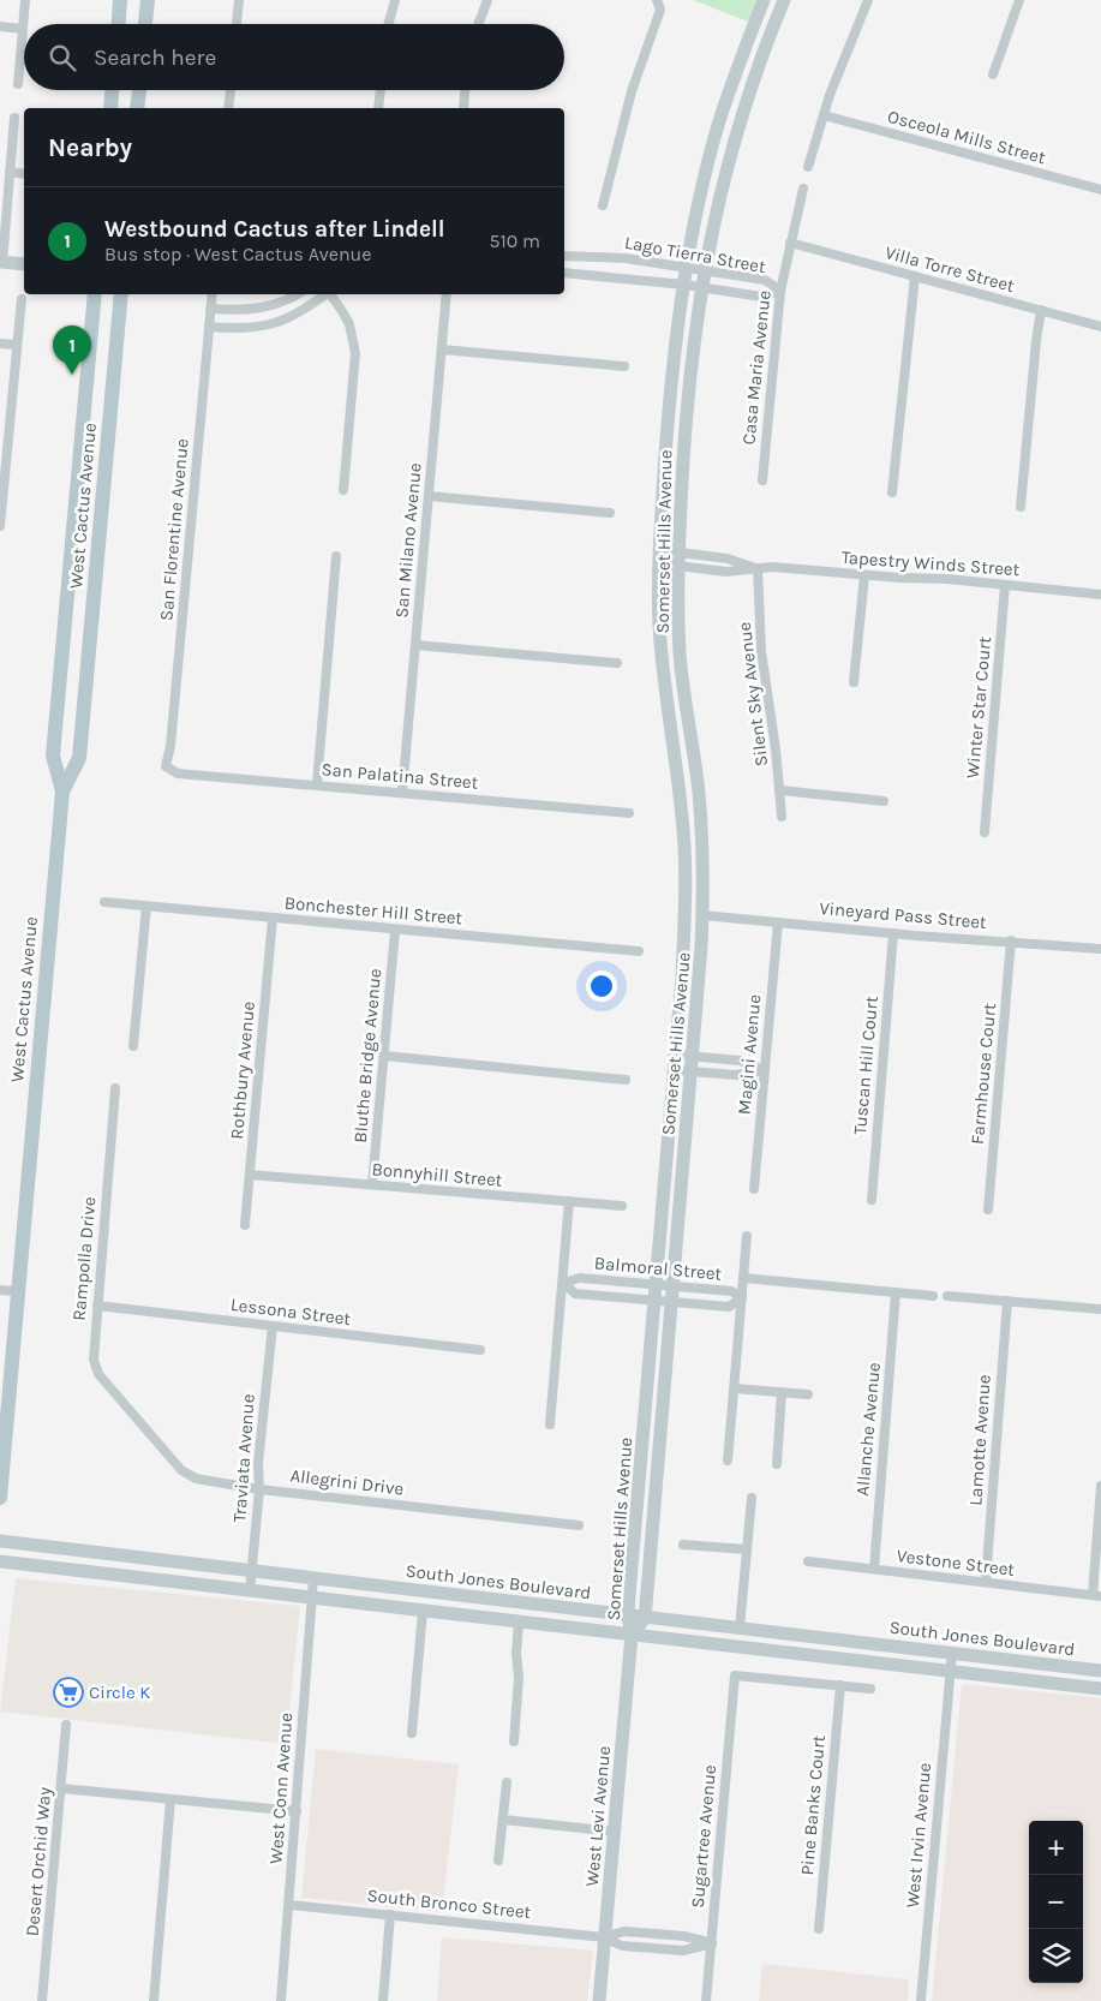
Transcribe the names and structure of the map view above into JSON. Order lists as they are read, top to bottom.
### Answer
{
  "streets": {
    "main road": [
      "West Cactus Avenue",
      "Somerset Hills Avenue",
      "South Jones Boulevard",
      "West Levi Avenue"
    ],
    "street": [
      "Osceola Mills Street",
      "Lago Tierra Street",
      "Villa Torre Street",
      "Casa Maria Avenue",
      "San Florentine Avenue",
      "San Milano Avenue",
      "Tapestry Winds Street",
      "Silent Sky Avenue",
      "Winter Star Court",
      "San Palatina Street",
      "Bonchester Hill Street",
      "Vineyard Pass Street",
      "Magini Avenue",
      "Bluthe Bridge Avenue",
      "Tuscan Hill Court",
      "Rothbury Avenue",
      "Farmhouse Court",
      "Bonnyhill Street",
      "Rampolla Drive",
      "Balmoral Street",
      "Lessona Street",
      "Allanche Avenue",
      "Lamotte Avenue",
      "Traviata Avenue",
      "Allegrini Drive",
      "Vestone Street",
      "West Conn Avenue",
      "Pine Banks Court",
      "West Irvin Avenue",
      "Sugartree Avenue",
      "Desert Orchid Way",
      "South Bronco Street"
    ]
  },
  "crossings": [
    ["Lago Tierra Street", "Casa Maria Avenue"],
    ["Lago Tierra Street", "Somerset Hills Avenue"],
    ["Villa Torre Street", "Casa Maria Avenue"],
    ["San Florentine Avenue", "San Palatina Street"],
    ["San Milano Avenue", "San Palatina Street"],
    ["Somerset Hills Avenue", "Tapestry Winds Street"],
    ["Somerset Hills Avenue", "Vineyard Pass Street"],
    ["Somerset Hills Avenue", "Balmoral Street"],
    ["Somerset Hills Avenue", "South Jones Boulevard"],
    ["Somerset Hills Avenue", "West Levi Avenue"],
    ["Tapestry Winds Street", "Silent Sky Avenue"],
    ["Tapestry Winds Street", "Winter Star Court"],
    ["Bonchester Hill Street", "Bluthe Bridge Avenue"],
    ["Bonchester Hill Street", "Rothbury Avenue"],
    ["Vineyard Pass Street", "Magini Avenue"],
    ["Vineyard Pass Street", "Tuscan Hill Court"],
    ["Vineyard Pass Street", "Farmhouse Court"],
    ["Bluthe Bridge Avenue", "Bonnyhill Street"],
    ["Rothbury Avenue", "Bonnyhill Street"],
    ["Rampolla Drive", "Lessona Street"],
    ["Rampolla Drive", "Allegrini Drive"],
    ["Balmoral Street", "Allanche Avenue"],
    ["Lessona Street", "Traviata Avenue"],
    ["Allanche Avenue", "Vestone Street"],
    ["Lamotte Avenue", "Vestone Street"],
    ["Traviata Avenue", "Allegrini Drive"],
    ["Traviata Avenue", "South Jones Boulevard"],
    ["South Jones Boulevard", "West Conn Avenue"],
    ["South Jones Boulevard", "West Levi Avenue"],
    ["South Jones Boulevard", "West Irvin Avenue"],
    ["West Conn Avenue", "South Bronco Street"],
    ["Pine Banks Court", "Sugartree Avenue"],
    ["West Levi Avenue", "South Bronco Street"],
    ["Sugartree Avenue", "South Bronco Street"]
  ],
  "places": {
    "supermarket": ["Circle K"]
  },
  "page": {
    "search": "Search here",
    "heading": "Nearby",
    "list": [
      {
        "mark": "1",
        "name": "Westbound Cactus after Lindell",
        "note": "Bus stop · West Cactus Avenue",
        "value": "510 m"
      }
    ],
    "pins": "1",
    "map_buttons": ["+", "−"]
  }
}
